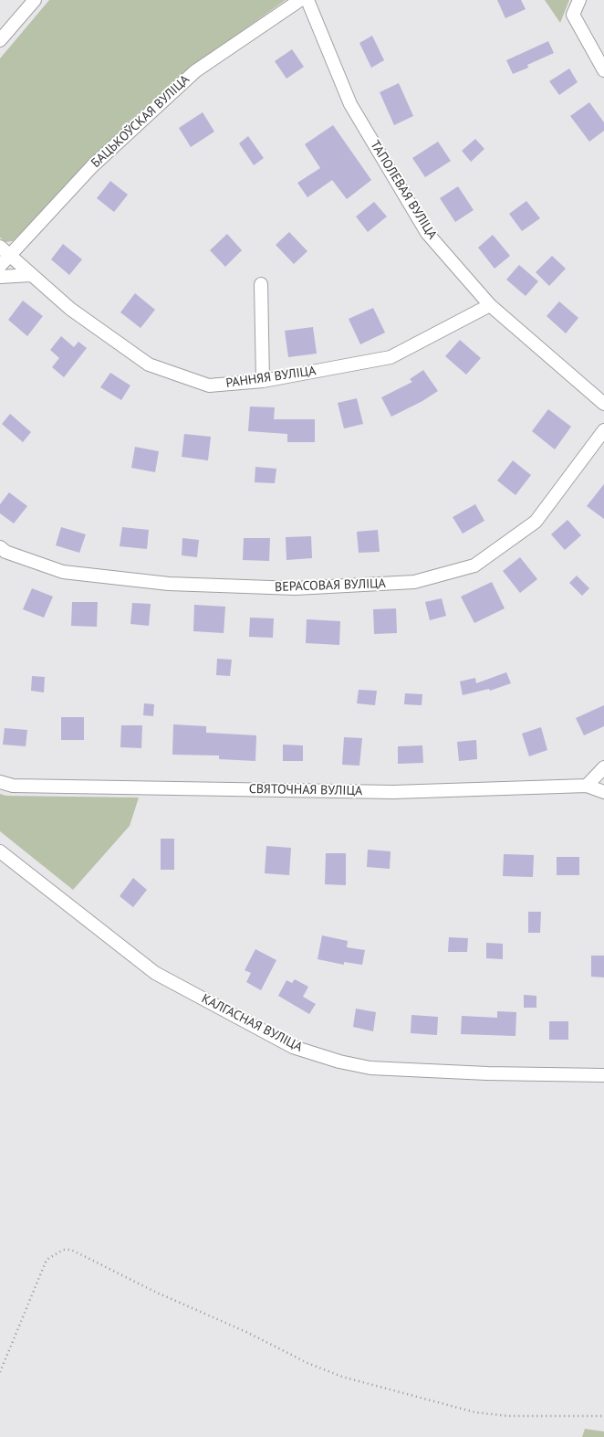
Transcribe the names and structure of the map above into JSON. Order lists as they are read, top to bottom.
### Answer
{
  "streets": {
    "street": [
      "БАЦЬКОЎСКАЯ ВУЛІЦА",
      "ТАПОЛЕВАЯ ВУЛІЦА",
      "РАННЯЯ ВУЛІЦА",
      "ВЕРАСОВАЯ ВУЛІЦА",
      "СВЯТОЧНАЯ ВУЛІЦА",
      "КАЛГАСНАЯ ВУЛІЦА"
    ]
  },
  "crossings": [
    ["БАЦЬКОЎСКАЯ ВУЛІЦА", "РАННЯЯ ВУЛІЦА"],
    ["ТАПОЛЕВАЯ ВУЛІЦА", "РАННЯЯ ВУЛІЦА"]
  ]
}
